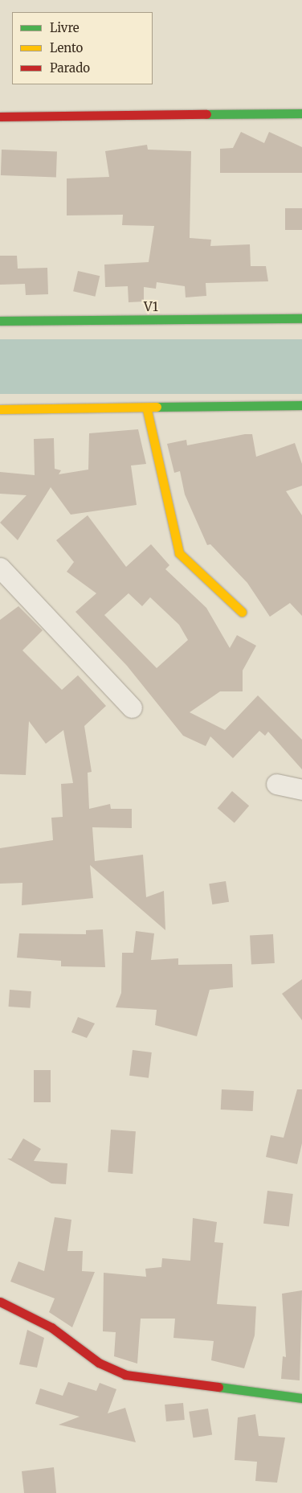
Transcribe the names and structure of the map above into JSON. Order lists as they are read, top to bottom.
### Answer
{
  "streets": {
    "street": ["V1"]
  },
  "legend": ["Livre", "Lento", "Parado"]
}
